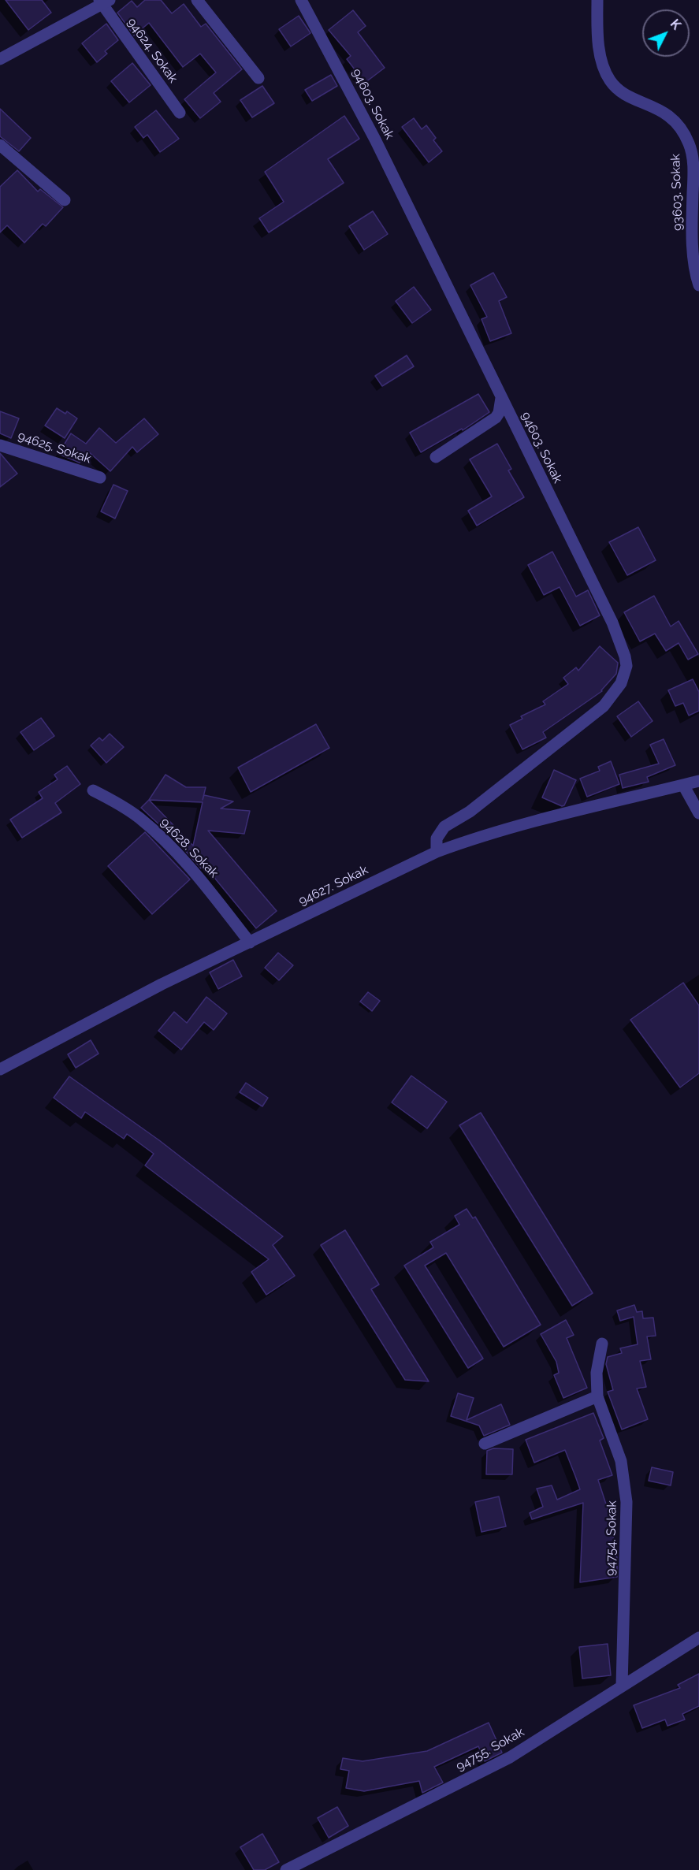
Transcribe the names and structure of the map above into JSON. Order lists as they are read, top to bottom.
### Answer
{
  "streets": {
    "street": [
      "94624. Sokak",
      "94603. Sokak",
      "93603. Sokak",
      "94625. Sokak",
      "94628. Sokak",
      "94627. Sokak",
      "94754. Sokak",
      "94755. Sokak"
    ]
  },
  "crossings": [
    ["94603. Sokak", "94627. Sokak"],
    ["94628. Sokak", "94627. Sokak"],
    ["94754. Sokak", "94755. Sokak"]
  ],
  "north": "top right"
}
